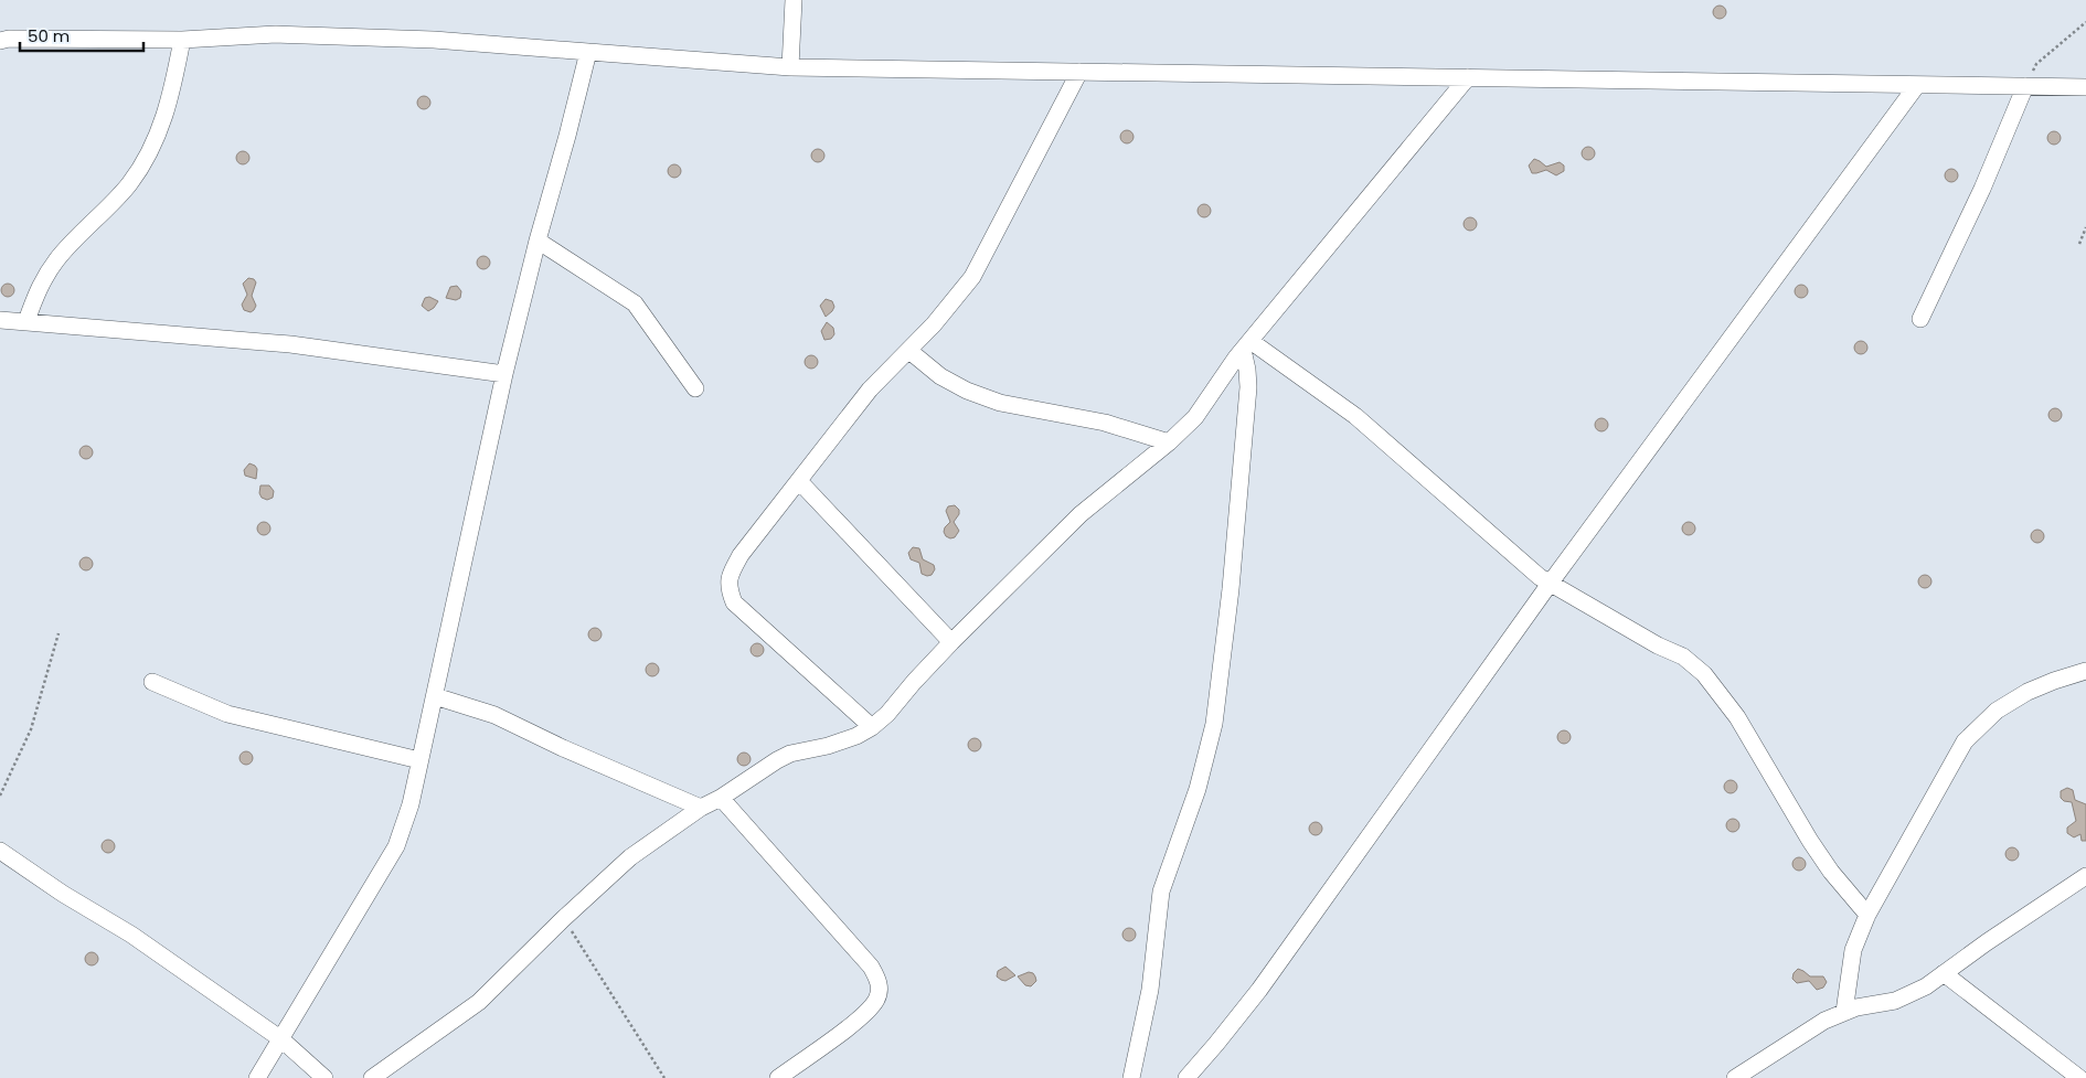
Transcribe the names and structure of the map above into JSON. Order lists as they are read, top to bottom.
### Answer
{
  "scale_bar": "50 m"
}
